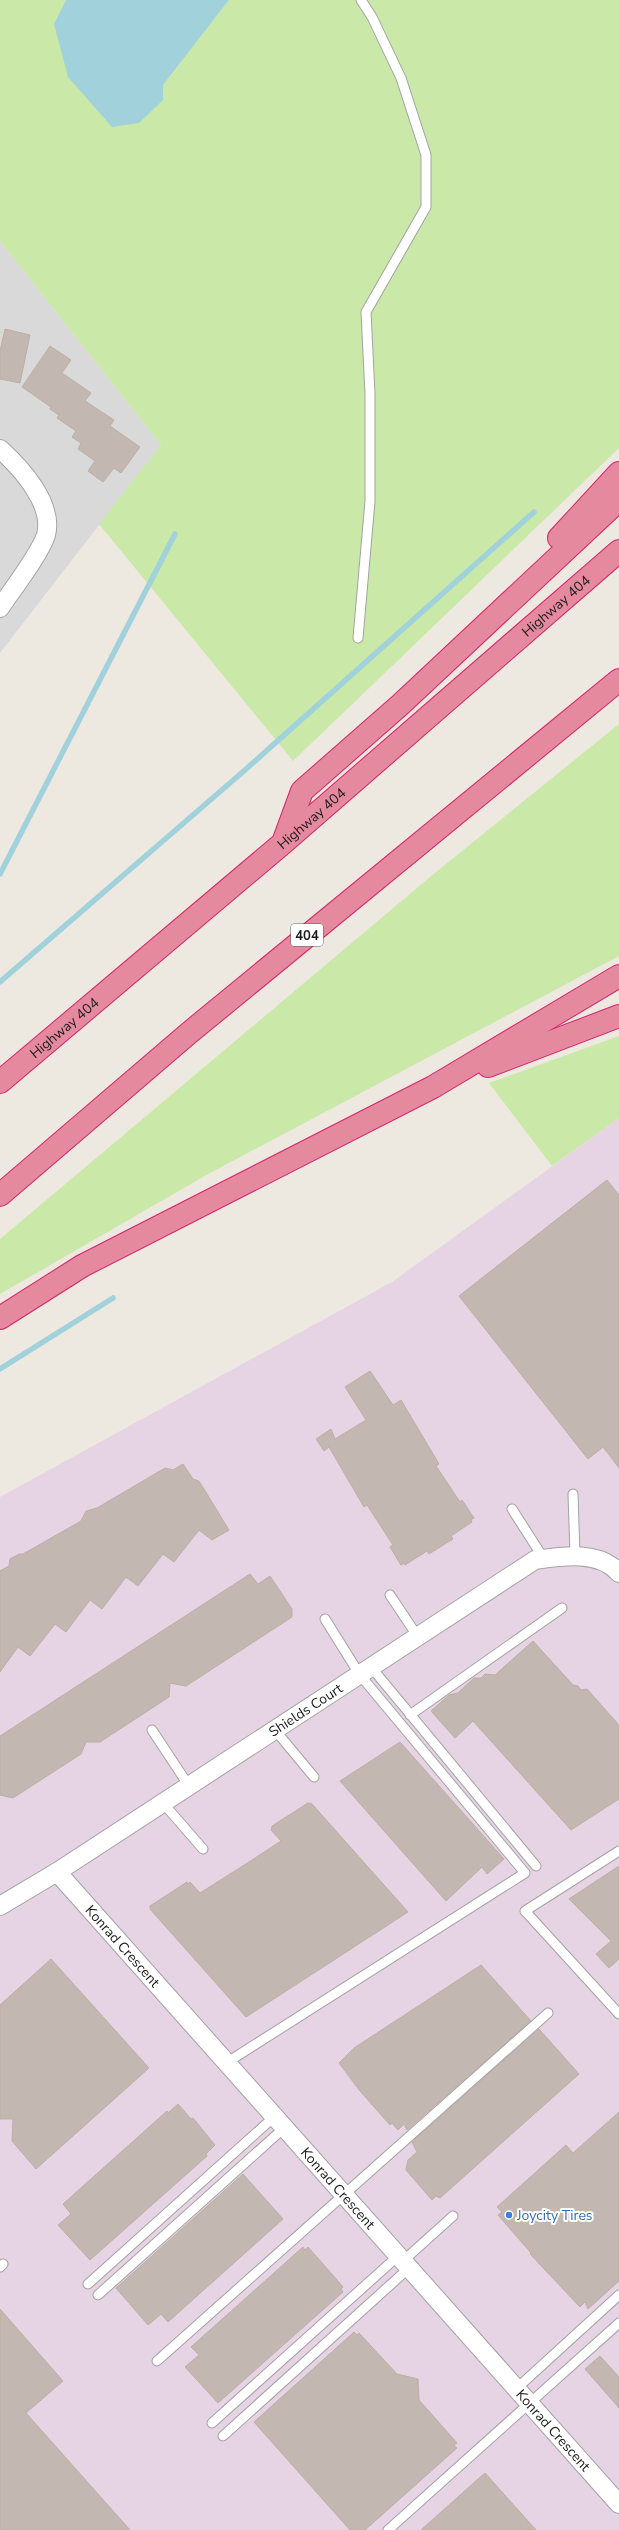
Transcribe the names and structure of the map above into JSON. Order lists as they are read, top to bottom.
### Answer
{
  "streets": {
    "highway": ["Highway 404", "404"],
    "street": ["Shields Court", "Konrad Crescent"]
  },
  "crossings": [
    ["Shields Court", "Konrad Crescent"]
  ],
  "places": ["Joycity Tires"]
}
